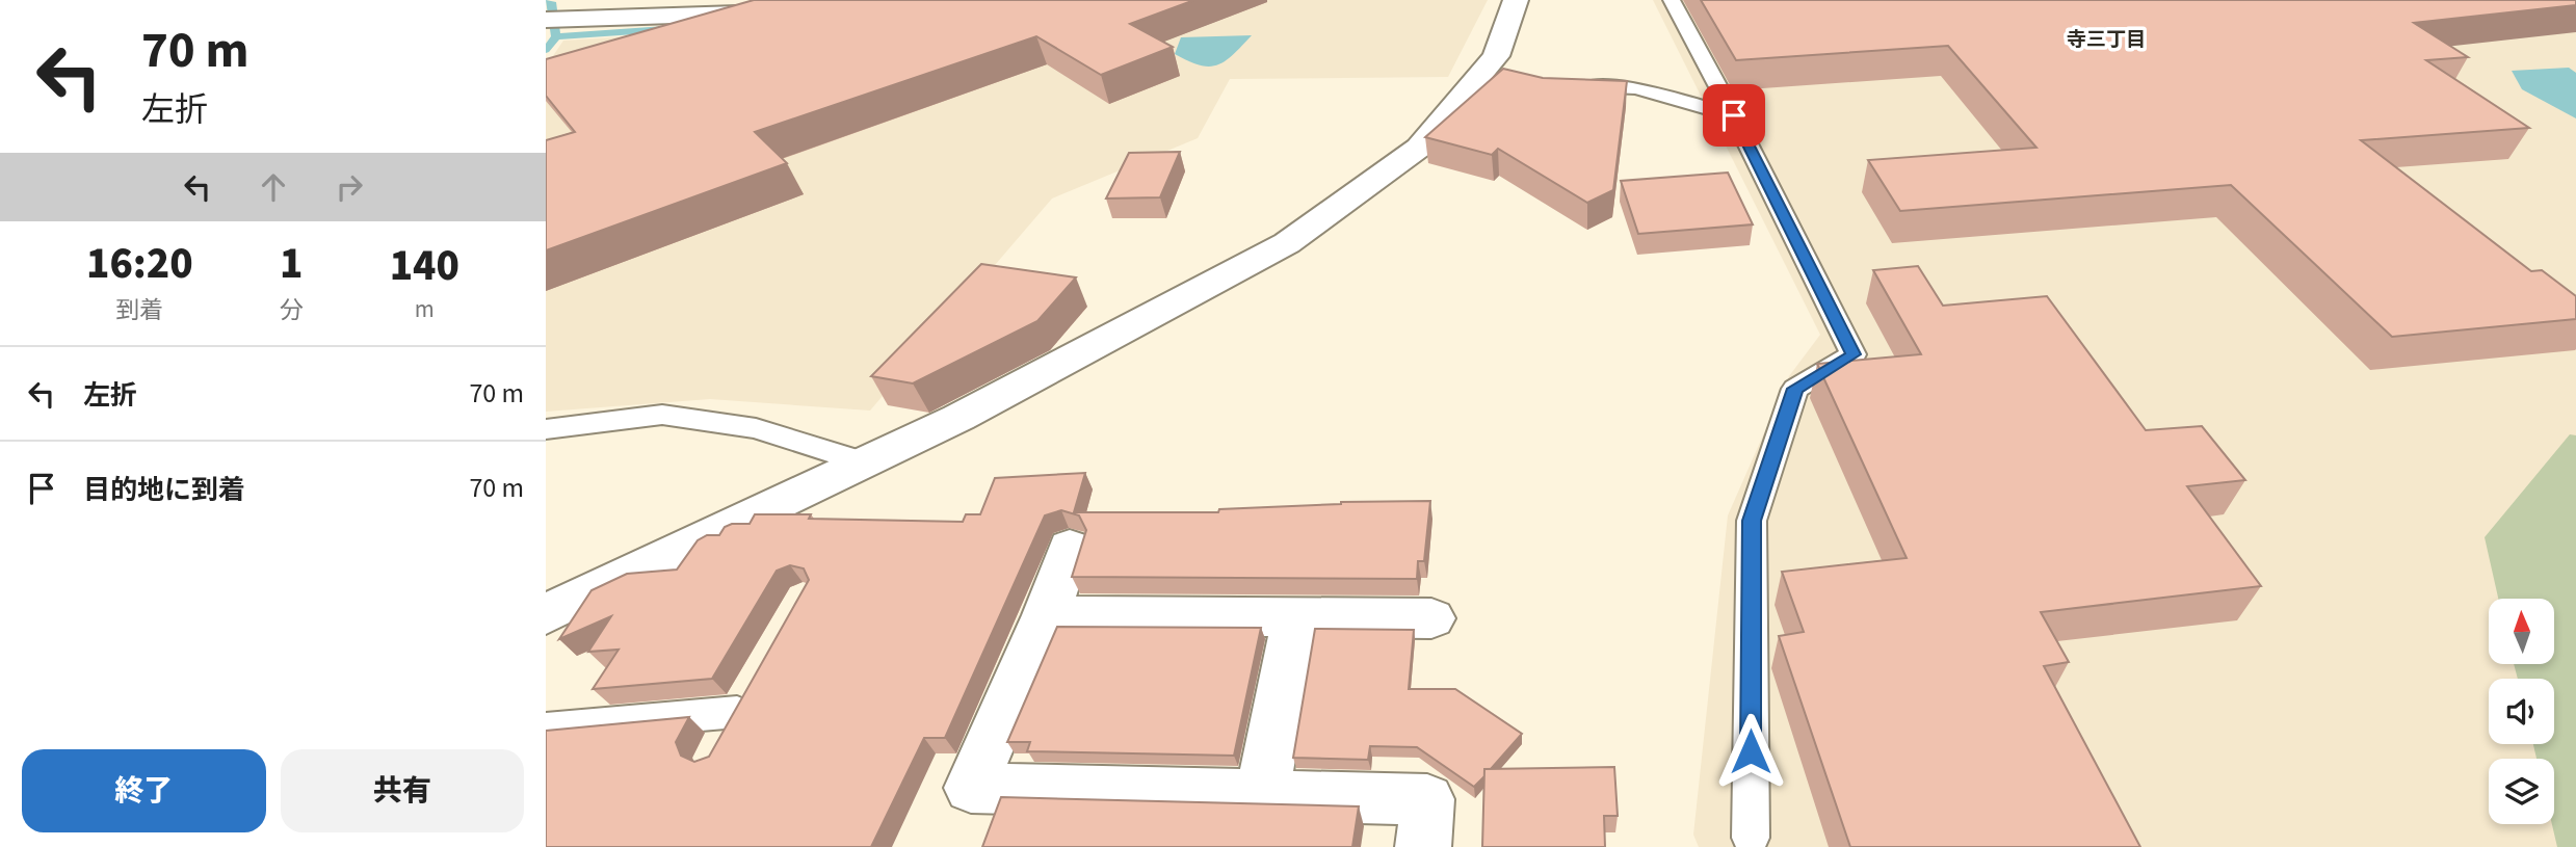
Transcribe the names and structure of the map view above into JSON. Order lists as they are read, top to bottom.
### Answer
{
  "districts": ["寺三丁目"],
  "north": "top",
  "page": {
    "turn": ["70 m", "左折"],
    "eta": [
      "16:20",
      "到着",
      "1",
      "分",
      "140",
      "m"
    ],
    "list": [
      {
        "name": "左折",
        "value": "70 m"
      },
      {
        "name": "目的地に到着",
        "value": "70 m"
      }
    ],
    "buttons": ["終了", "共有"]
  }
}
